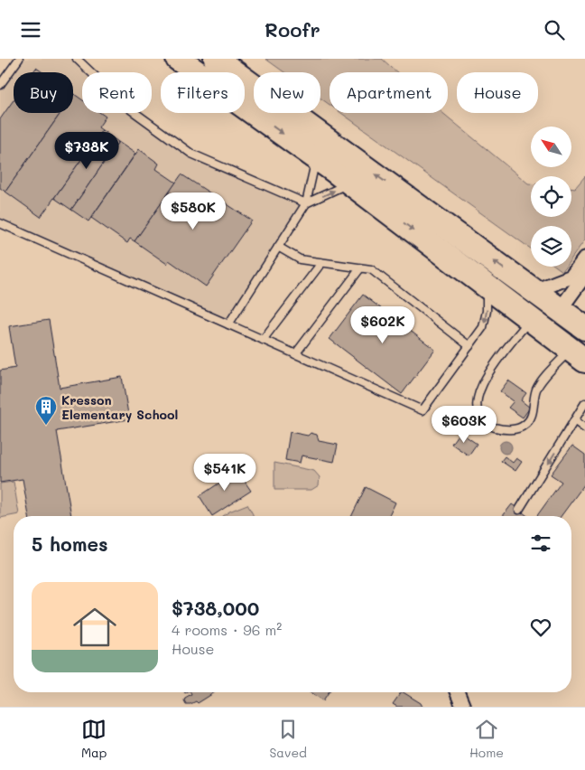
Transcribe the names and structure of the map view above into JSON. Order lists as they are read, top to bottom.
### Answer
{
  "places": {
    "building": ["Kresson Elementary School"]
  },
  "north": "top left",
  "page": {
    "header": "Roofr",
    "chip": [
      "Buy",
      "Rent",
      "Filters",
      "New",
      "Apartment",
      "House"
    ],
    "price": [
      "$738K",
      "$580K",
      "$602K",
      "$603K",
      "$541K"
    ],
    "heading": "5 homes",
    "list": [
      {
        "name": "$738,000",
        "note": "4 rooms · 96 m² · House"
      }
    ],
    "tabs": ["Map", "Saved", "Home"]
  }
}
